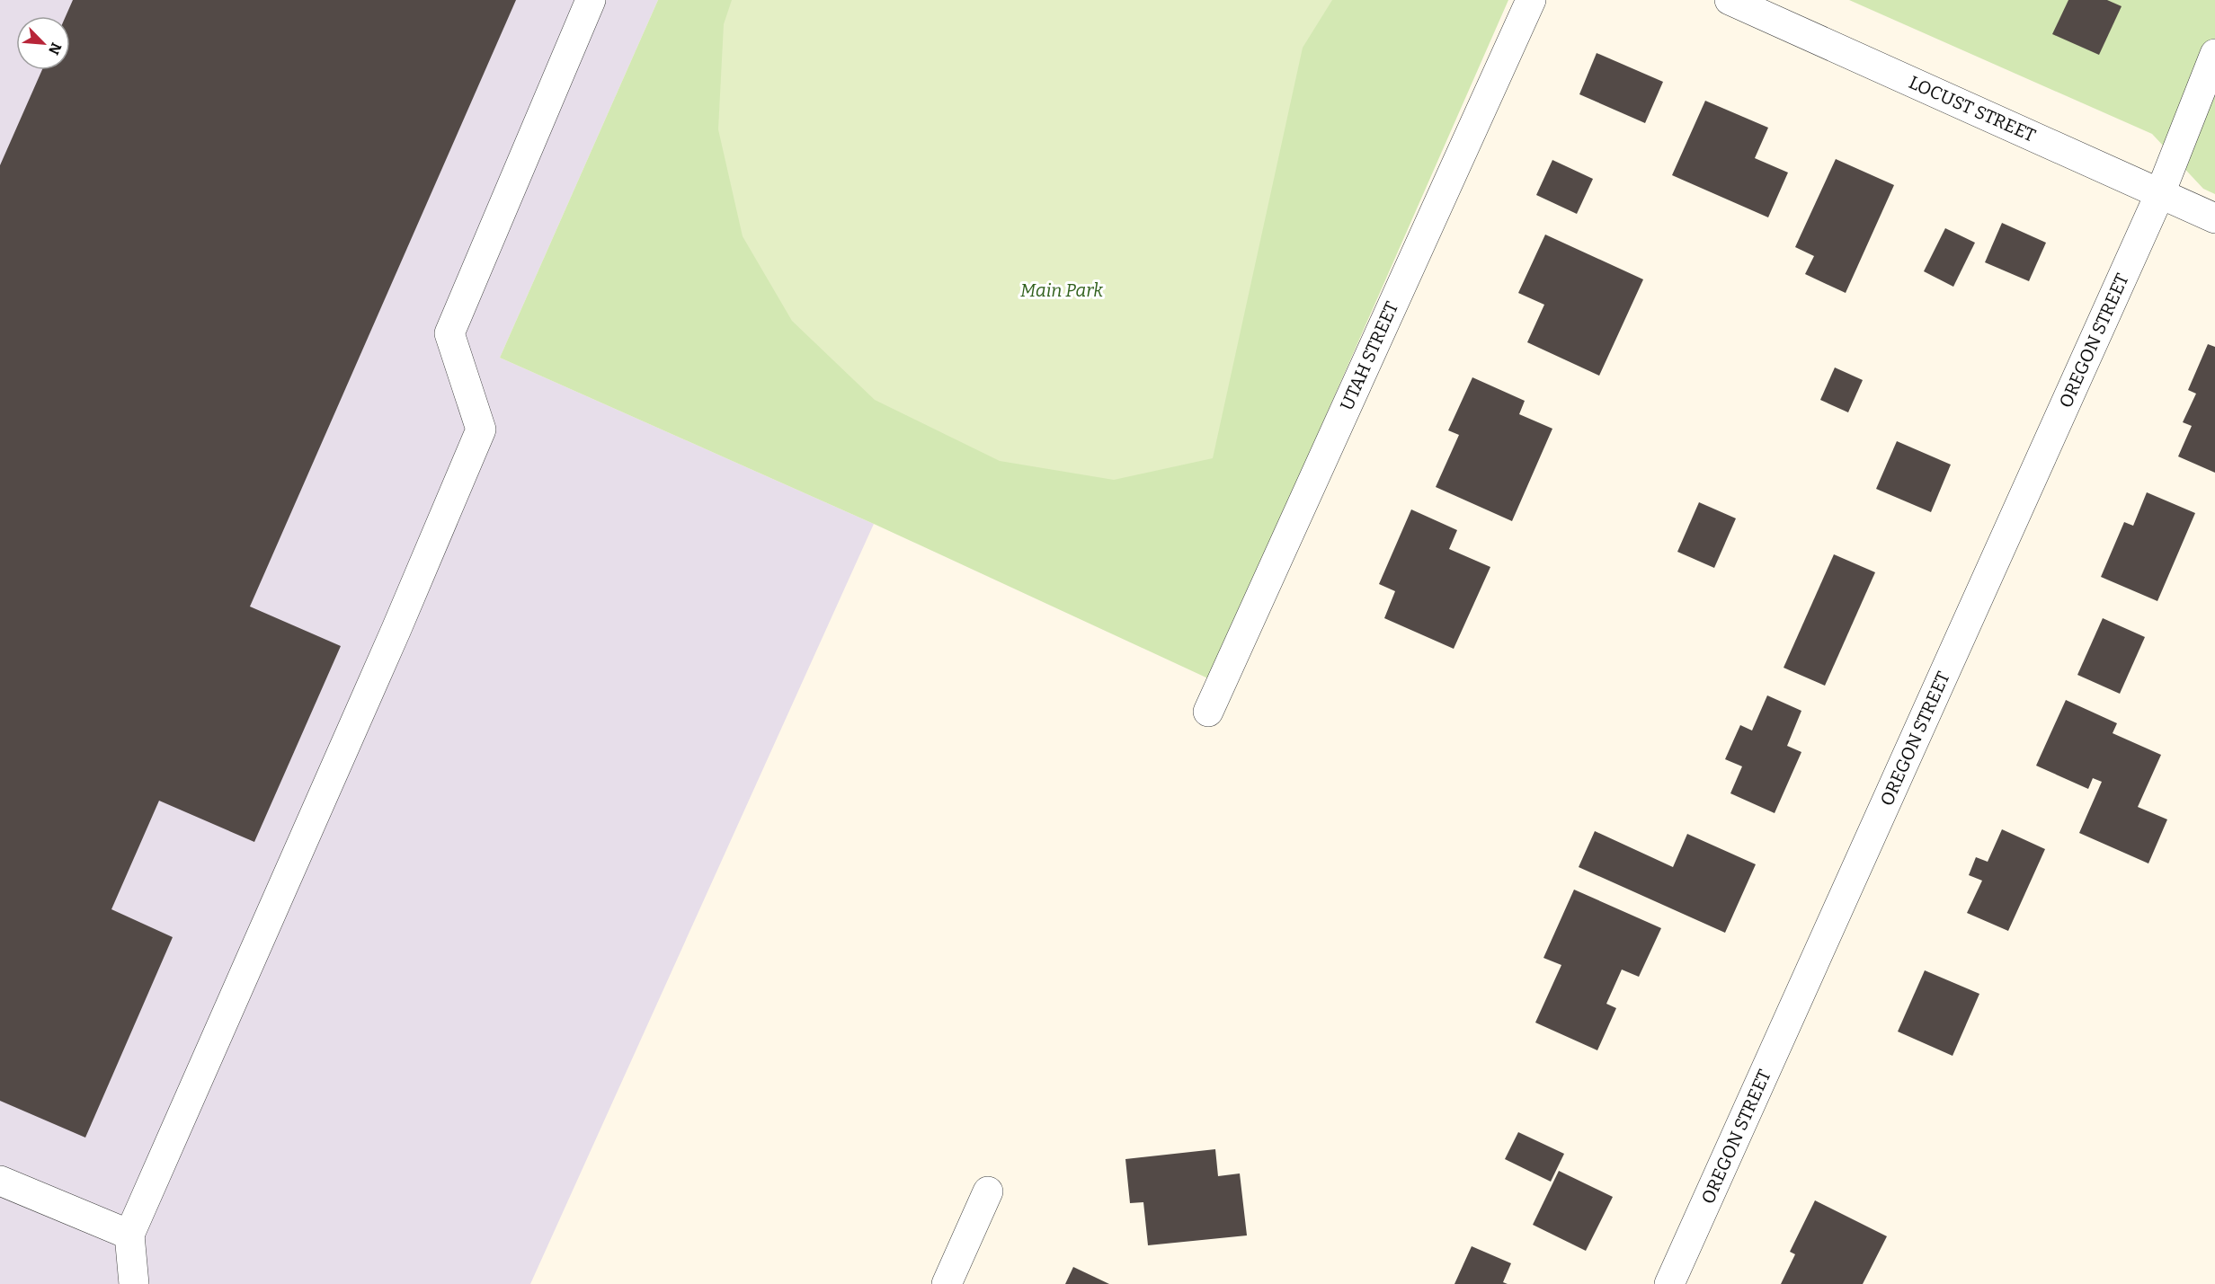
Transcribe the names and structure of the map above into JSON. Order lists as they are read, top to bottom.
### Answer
{
  "streets": {
    "street": ["LOCUST STREET", "OREGON STREET", "UTAH STREET"]
  },
  "crossings": [
    ["LOCUST STREET", "OREGON STREET"]
  ],
  "parks": ["Main Park"],
  "north": "bottom right"
}
